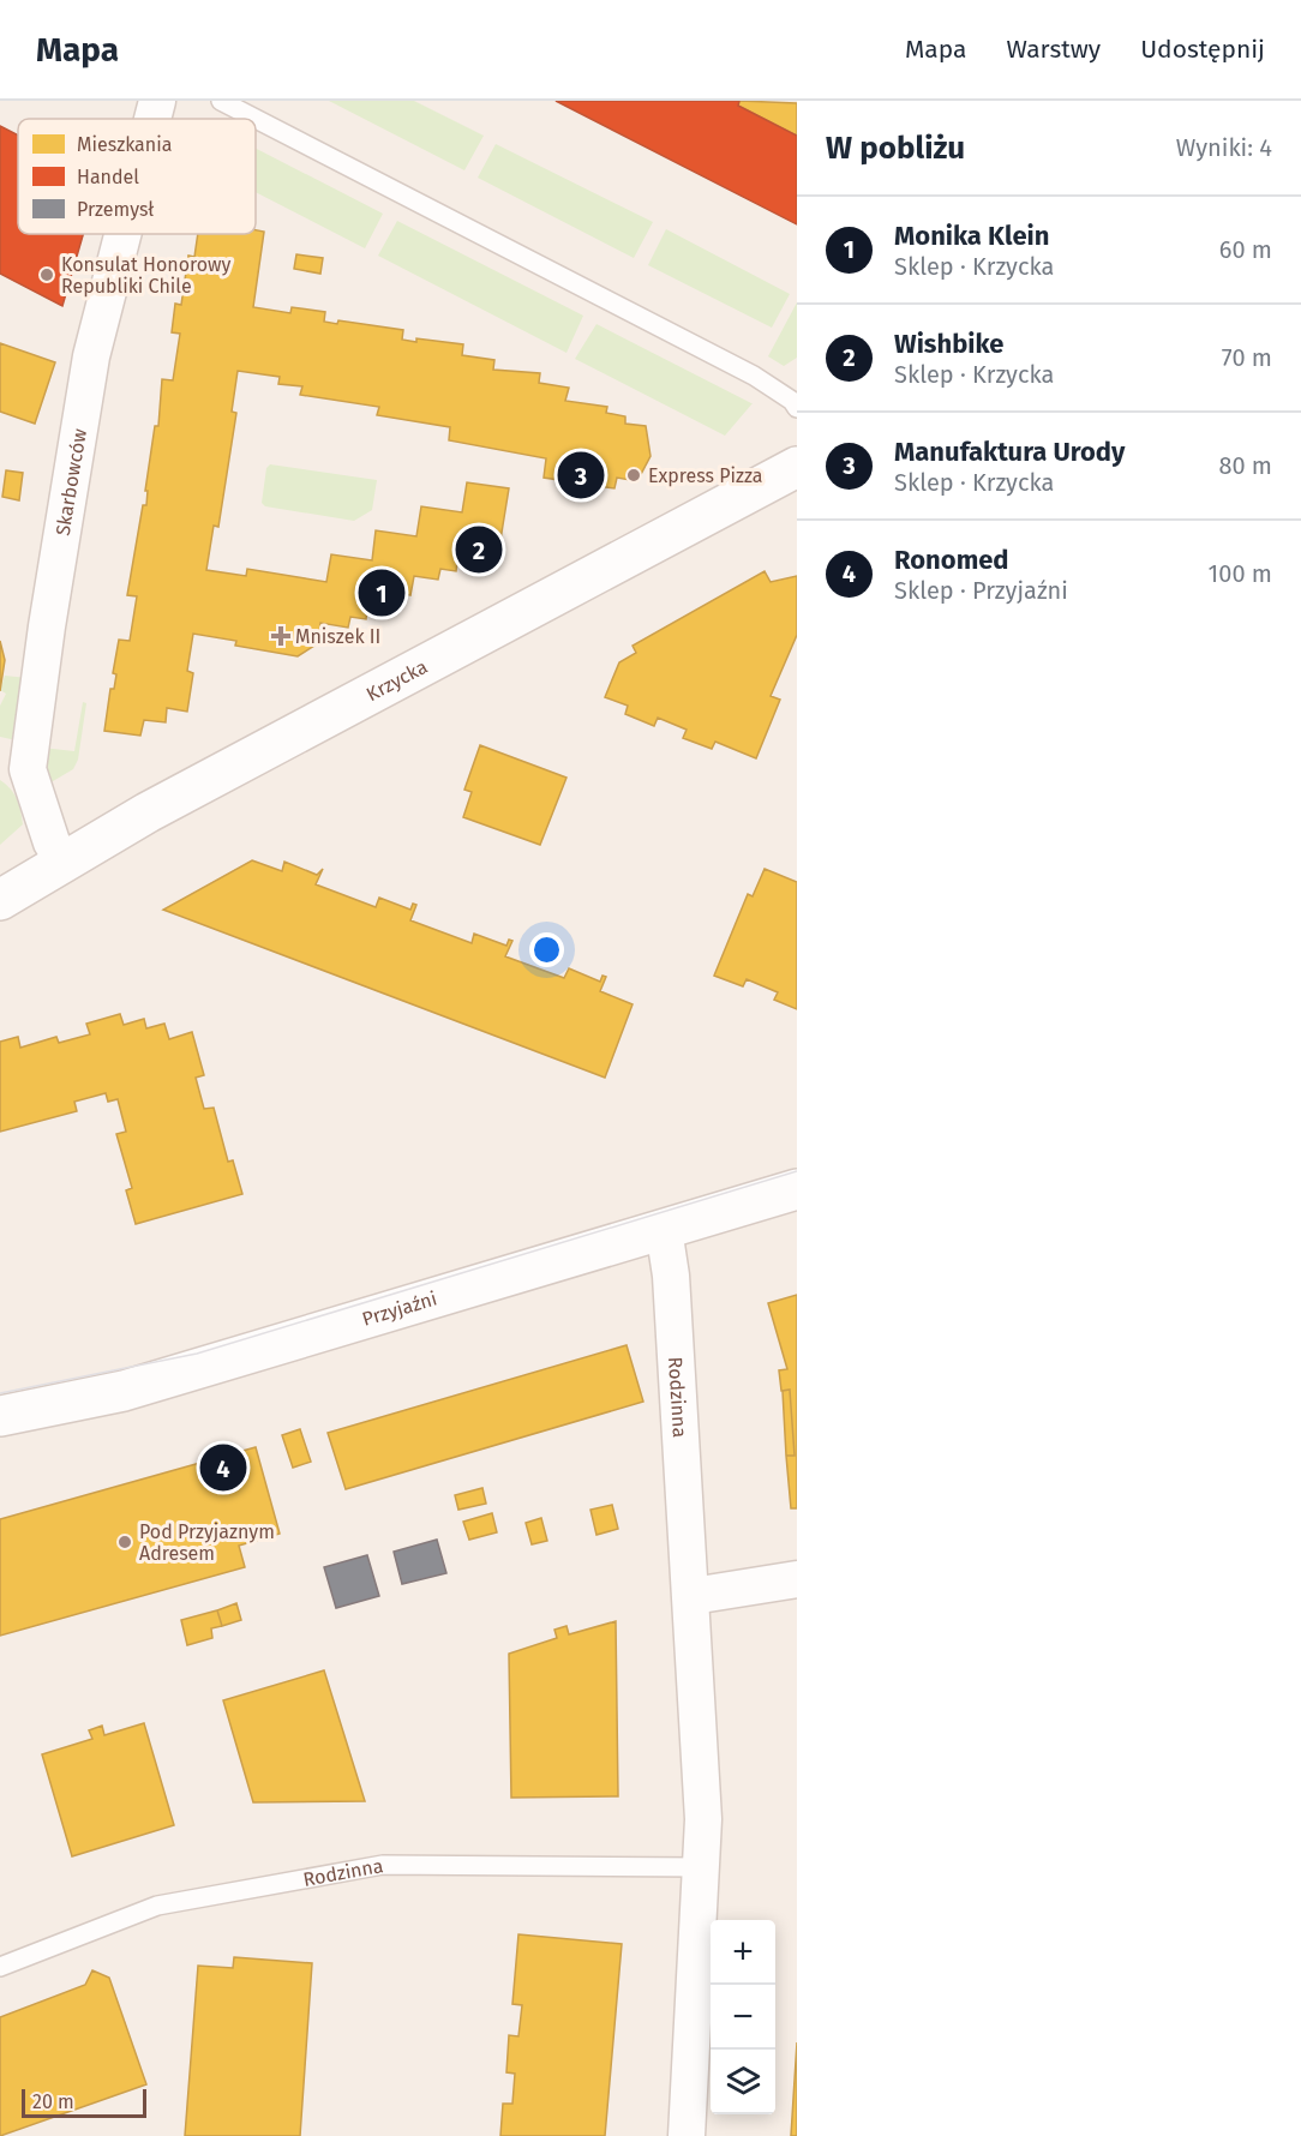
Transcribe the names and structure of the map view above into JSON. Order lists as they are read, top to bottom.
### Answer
{
  "streets": {
    "street": [
      "Skarbowców",
      "Krzycka",
      "Przyjaźni",
      "Rodzinna"
    ]
  },
  "crossings": [
    ["Skarbowców", "Krzycka"],
    ["Przyjaźni", "Rodzinna"]
  ],
  "places": {
    "other": ["Konsulat Honorowy Republiki Chile", "Express Pizza", "Pod Przyjaznym Adresem"],
    "health": ["Mniszek II"]
  },
  "legend": ["Mieszkania", "Handel", "Przemysł"],
  "scale_bar": "20 m",
  "page": {
    "header": "Mapa",
    "nav": ["Mapa", "Warstwy", "Udostępnij"],
    "heading": ["W pobliżu", "Wyniki: 4"],
    "list": [
      {
        "mark": "1",
        "name": "Monika Klein",
        "note": "Sklep · Krzycka",
        "value": "60 m"
      },
      {
        "mark": "2",
        "name": "Wishbike",
        "note": "Sklep · Krzycka",
        "value": "70 m"
      },
      {
        "mark": "3",
        "name": "Manufaktura Urody",
        "note": "Sklep · Krzycka",
        "value": "80 m"
      },
      {
        "mark": "4",
        "name": "Ronomed",
        "note": "Sklep · Przyjaźni",
        "value": "100 m"
      }
    ],
    "pins": [
      "3",
      "2",
      "1",
      "4"
    ],
    "map_buttons": ["+", "−"],
    "scale": "20 m"
  }
}
